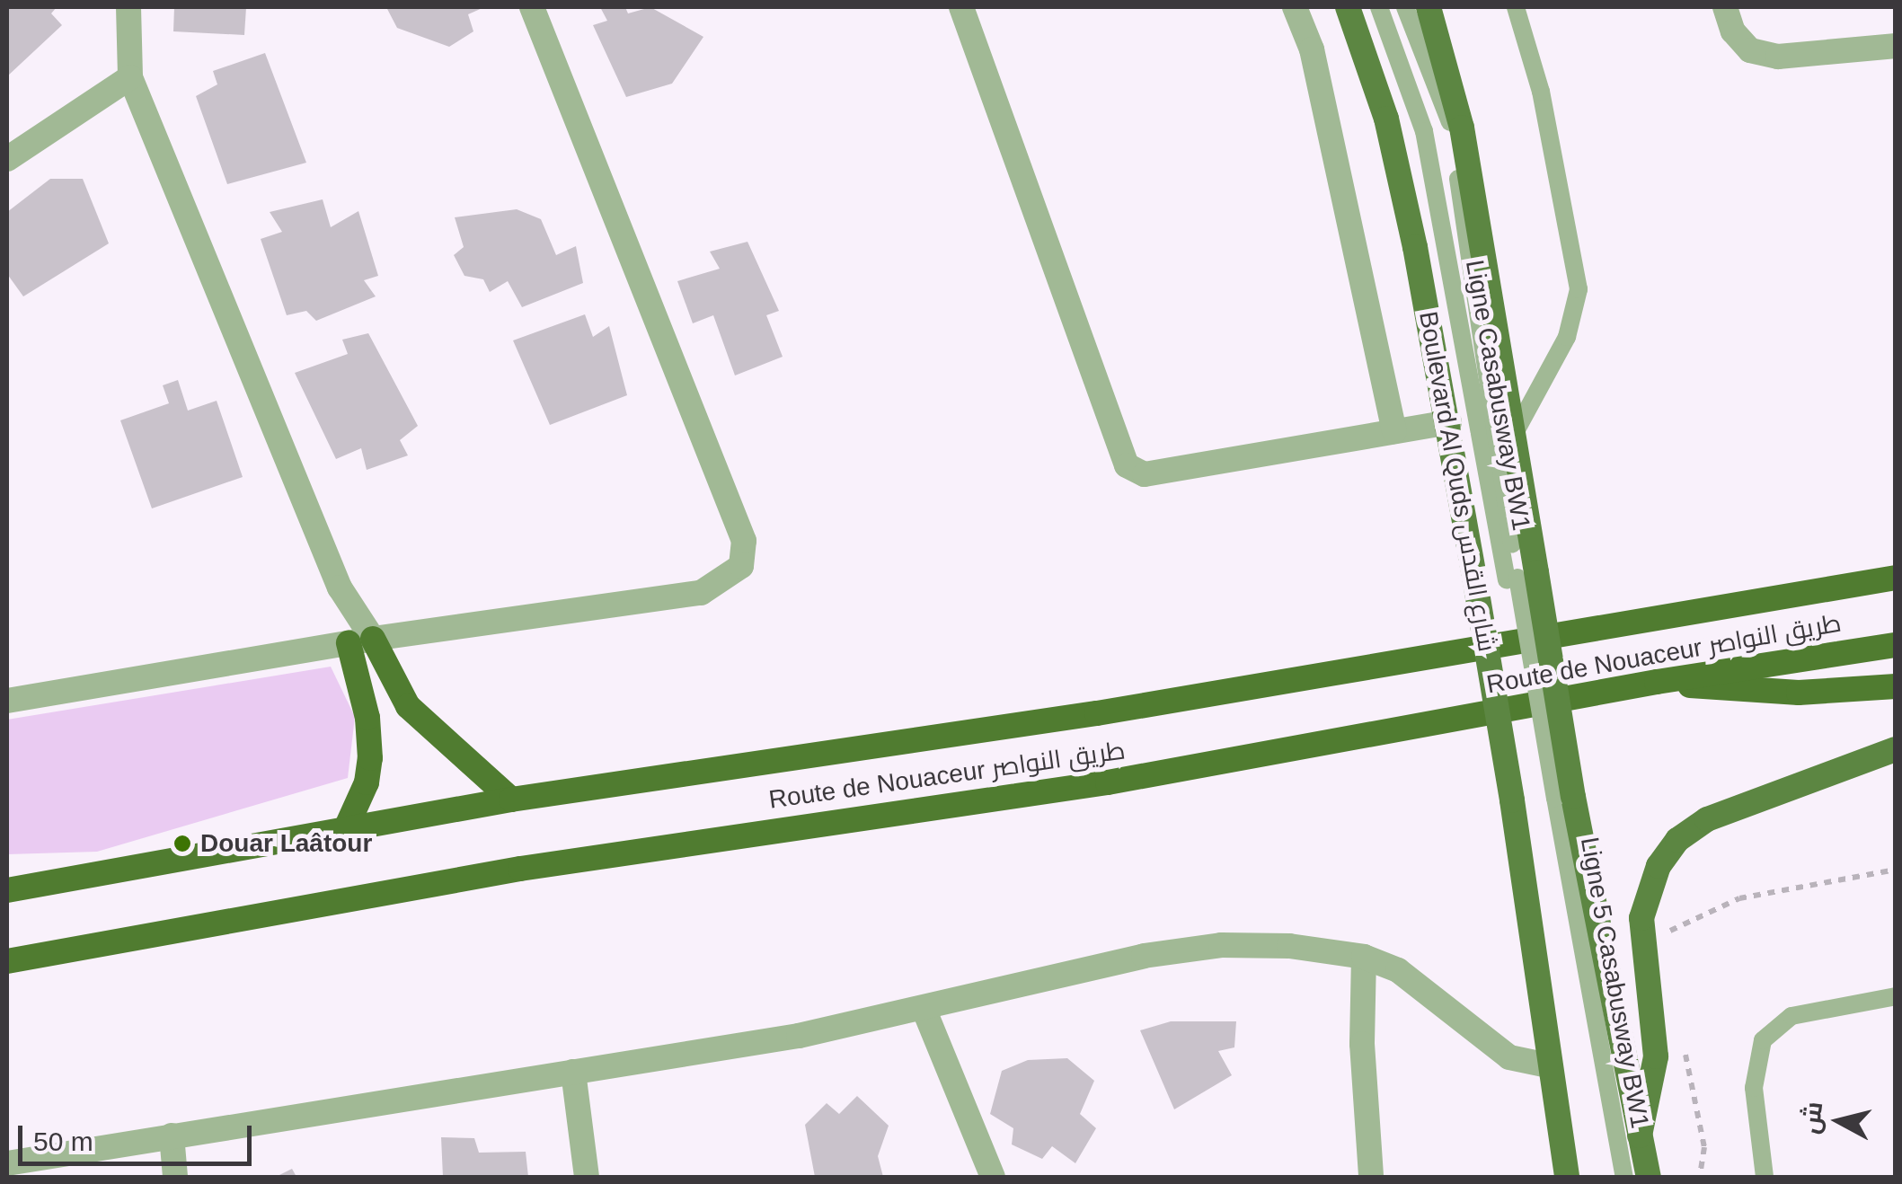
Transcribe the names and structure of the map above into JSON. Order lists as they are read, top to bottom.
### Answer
{
  "streets": {
    "highway": ["Route de Nouaceur طريق النواصر"],
    "main road": ["Boulevard Al Quds شارع القدس"],
    "lane": ["Ligne Casabusway BW1", "Ligne 5 Casabusway BW1"]
  },
  "places": ["Douar Laâtour"],
  "scale_bar": "50 m",
  "north": "left"
}
